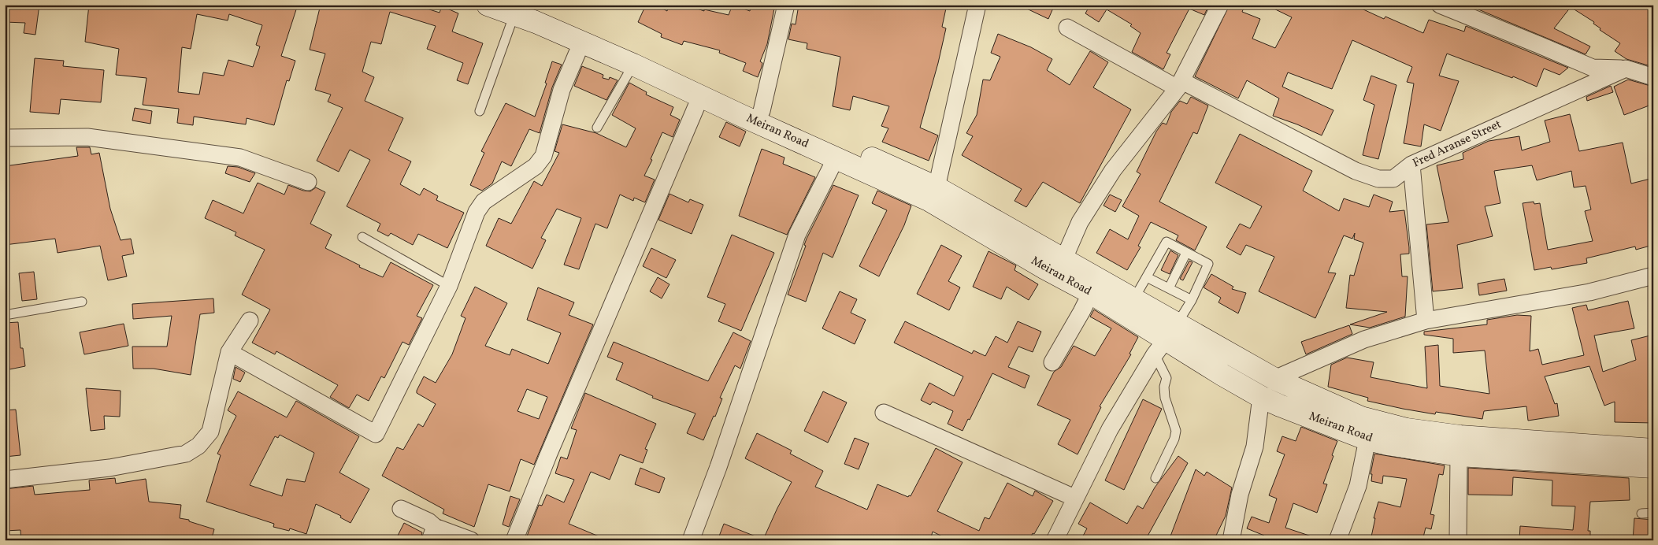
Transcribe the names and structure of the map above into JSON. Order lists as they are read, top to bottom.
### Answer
{
  "streets": {
    "main road": ["Meiran Road"],
    "street": ["Fred Aranse Street"]
  }
}
